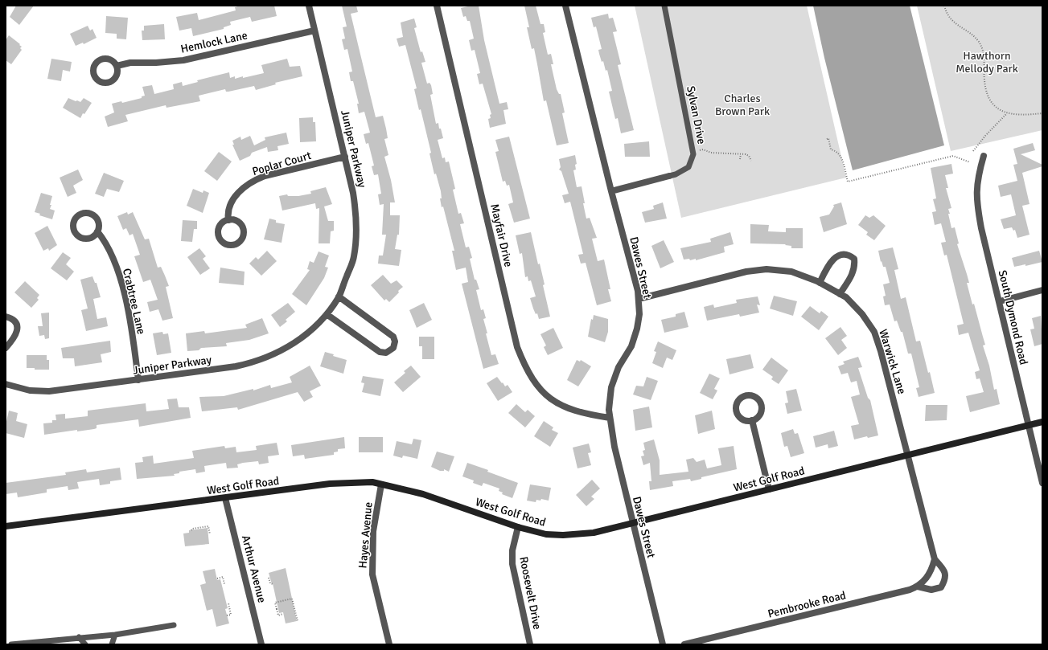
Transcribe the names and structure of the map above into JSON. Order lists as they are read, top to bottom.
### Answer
{
  "streets": {
    "street": [
      "Hemlock Lane",
      "Sylvan Drive",
      "Juniper Parkway",
      "Poplar Court",
      "Mayfair Drive",
      "Dawes Street",
      "Crabtree Lane",
      "South Dymond Road",
      "Warwick Lane",
      "West Golf Road",
      "Hayes Avenue",
      "Arthur Avenue",
      "Roosevelt Drive",
      "Pembrooke Road"
    ]
  },
  "crossings": [
    ["Hemlock Lane", "Juniper Parkway"],
    ["Sylvan Drive", "Dawes Street"],
    ["Juniper Parkway", "Poplar Court"],
    ["Juniper Parkway", "Crabtree Lane"],
    ["Mayfair Drive", "Dawes Street"],
    ["Dawes Street", "Warwick Lane"],
    ["Dawes Street", "West Golf Road"],
    ["South Dymond Road", "West Golf Road"],
    ["Warwick Lane", "West Golf Road"],
    ["Warwick Lane", "Pembrooke Road"],
    ["West Golf Road", "Hayes Avenue"],
    ["West Golf Road", "Arthur Avenue"],
    ["West Golf Road", "Roosevelt Drive"]
  ],
  "parks": ["Hawthorn Mellody Park", "Charles Brown Park"]
}
